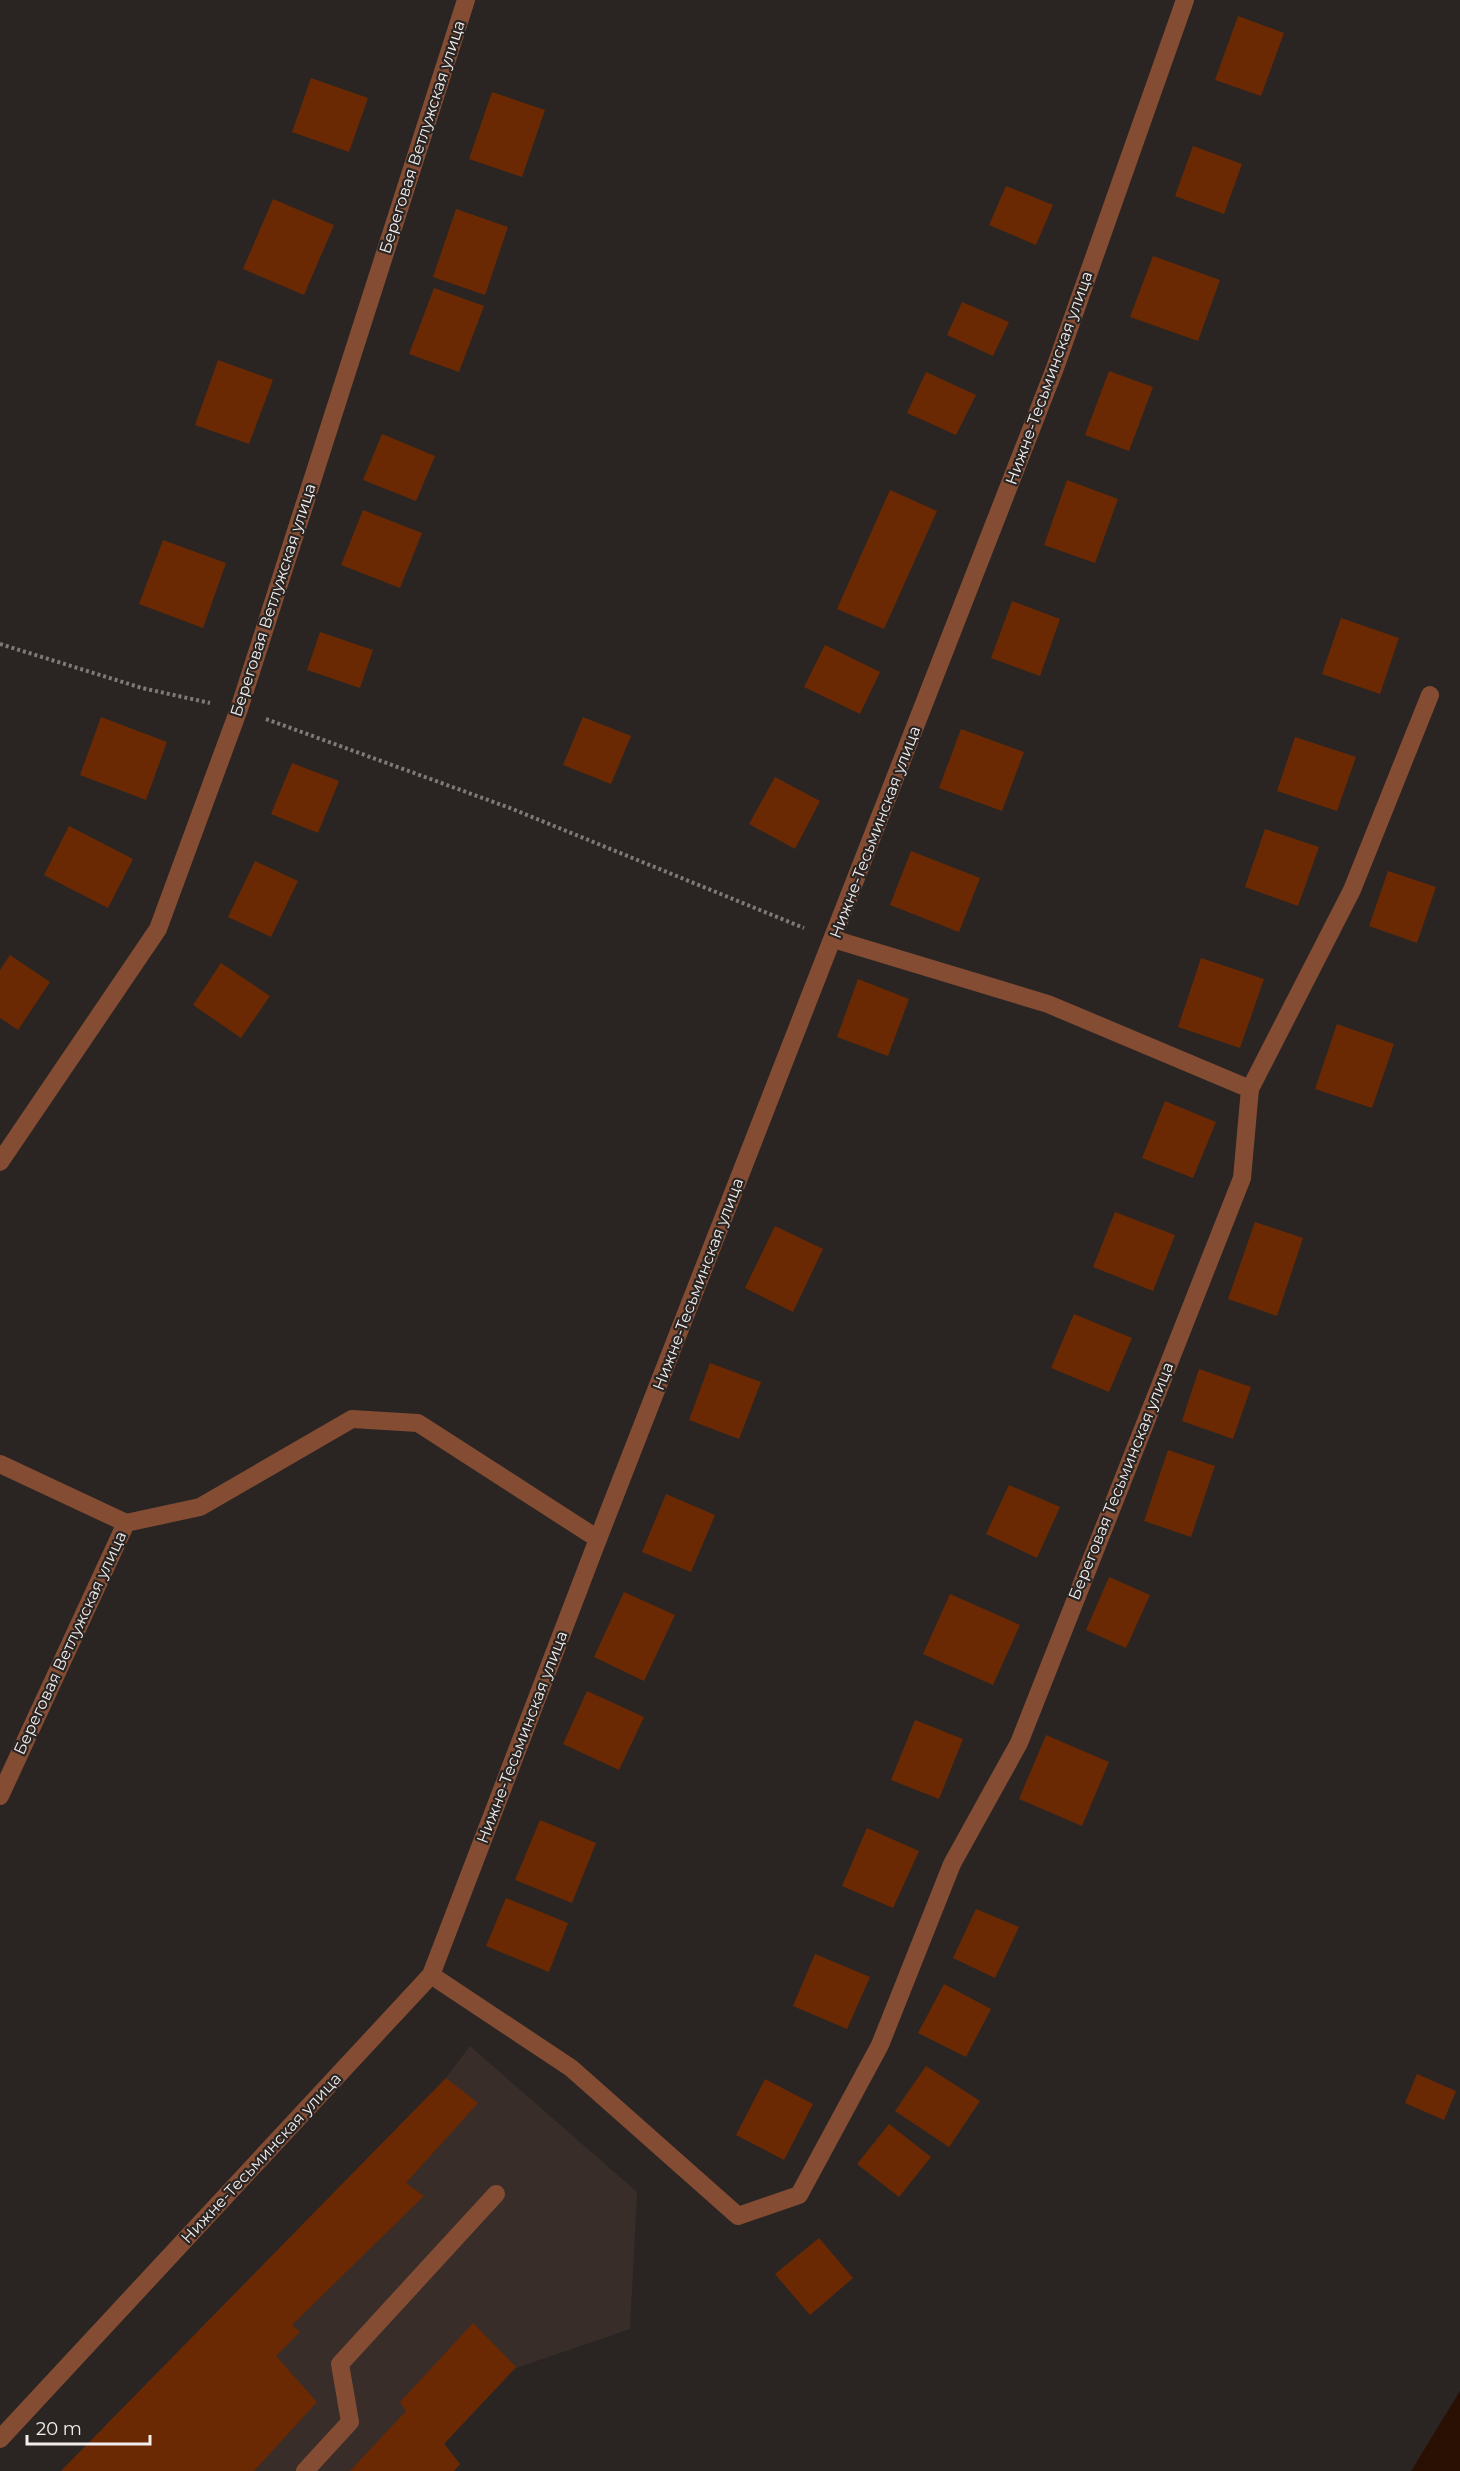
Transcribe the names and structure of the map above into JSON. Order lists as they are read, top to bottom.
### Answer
{
  "streets": {
    "street": ["Береговая Ветлужская улица", "Нижне-Тесьминская улица", "Береговая Тесьминская улица"]
  },
  "crossings": [
    ["Нижне-Тесьминская улица", "Береговая Тесьминская улица"]
  ],
  "scale_bar": "20 m"
}
